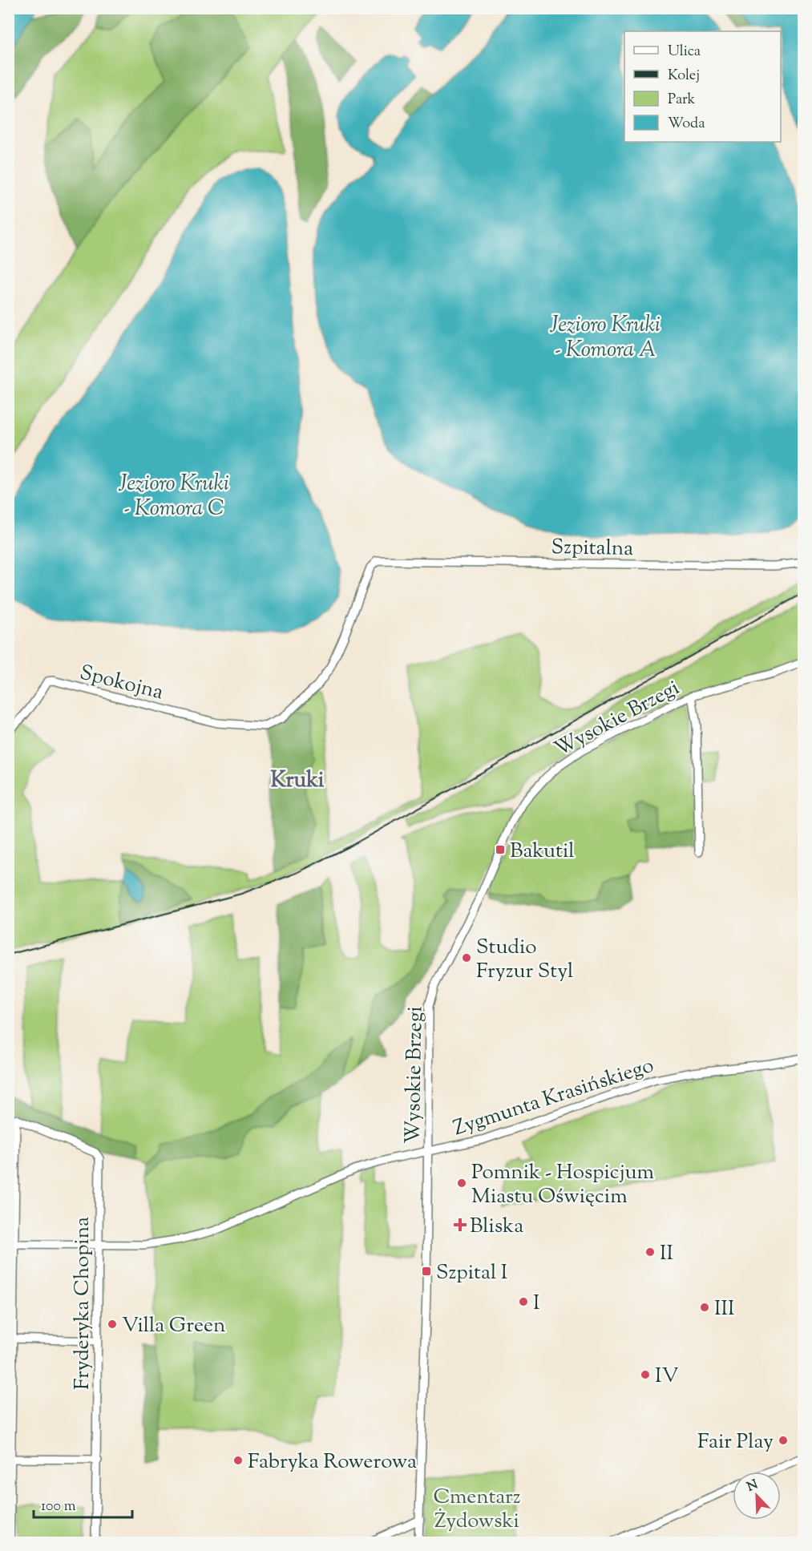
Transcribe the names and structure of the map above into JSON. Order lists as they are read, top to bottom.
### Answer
{
  "streets": {
    "street": [
      "Szpitalna",
      "Spokojna",
      "Wysokie Brzegi",
      "Zygmunta Krasińskiego",
      "Fryderyka Chopina"
    ]
  },
  "crossings": [
    ["Szpitalna", "Spokojna"],
    ["Wysokie Brzegi", "Zygmunta Krasińskiego"],
    ["Zygmunta Krasińskiego", "Fryderyka Chopina"]
  ],
  "districts": ["Kruki"],
  "water": ["Jezioro Kruki - Komora A", "Jezioro Kruki - Komora C"],
  "parks": ["Cmentarz Żydowski"],
  "places": {
    "transit": ["Bakutil", "Szpital I"],
    "other": [
      "Studio Fryzur Styl",
      "Pomnik - Hospicjum Miastu Oświęcim",
      "II",
      "I",
      "III",
      "Villa Green",
      "IV",
      "Fair Play",
      "Fabryka Rowerowa"
    ],
    "health": ["Bliska"]
  },
  "legend": [
    "Ulica",
    "Kolej",
    "Park",
    "Woda"
  ],
  "scale_bar": "100 m",
  "north": "top left"
}
